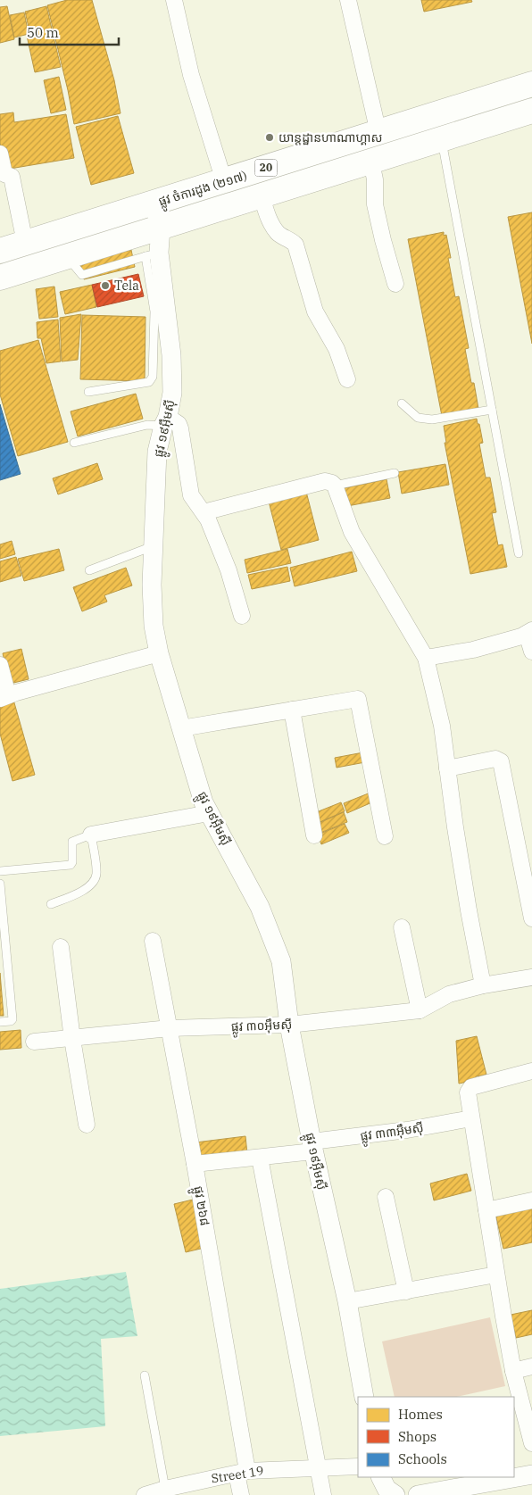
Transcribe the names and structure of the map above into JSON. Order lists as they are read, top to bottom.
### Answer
{
  "streets": {
    "main road": ["20", "ផ្លូវ ចំការដូង (២១៧)"],
    "street": [
      "ផ្លូវ ១៩អ៊ឹមស៊ី",
      "ផ្លូវ ៣០អ៊ឹមស៊ី",
      "ផ្លូវ ៣៣អ៊ឹមស៊ី",
      "ផ្លូវ ២៦៨",
      "Street 19"
    ]
  },
  "crossings": [
    ["ផ្លូវ ចំការដូង (២១៧)", "ផ្លូវ ១៩អ៊ឹមស៊ី"],
    ["ផ្លូវ ១៩អ៊ឹមស៊ី", "ផ្លូវ ៣០អ៊ឹមស៊ី"],
    ["ផ្លូវ ១៩អ៊ឹមស៊ី", "ផ្លូវ ៣៣អ៊ឹមស៊ី"],
    ["ផ្លូវ ៣០អ៊ឹមស៊ី", "ផ្លូវ ២៦៨"],
    ["ផ្លូវ ៣៣អ៊ឹមស៊ី", "ផ្លូវ ២៦៨"],
    ["ផ្លូវ ២៦៨", "Street 19"]
  ],
  "places": ["យាន្ដដ្ឋានហាណាហ្គាស", "Tela"],
  "legend": ["Homes", "Shops", "Schools"],
  "scale_bar": "50 m"
}
